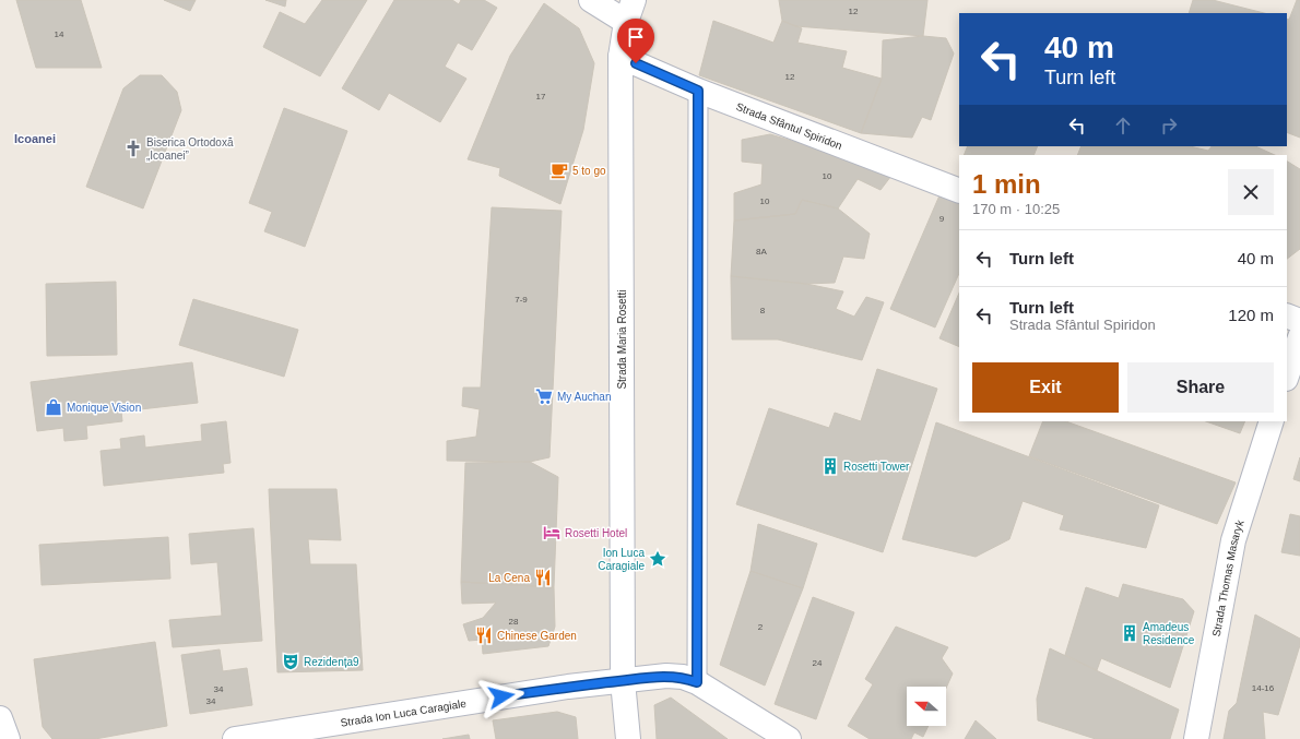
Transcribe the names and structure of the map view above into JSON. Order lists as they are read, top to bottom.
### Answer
{
  "streets": {
    "street": [
      "Strada Sfântul Spiridon",
      "Strada Maria Rosetti",
      "Strada Thomas Masaryk",
      "Strada Ion Luca Caragiale"
    ]
  },
  "crossings": [
    ["Strada Sfântul Spiridon", "Strada Maria Rosetti"],
    ["Strada Maria Rosetti", "Strada Ion Luca Caragiale"]
  ],
  "districts": ["Icoanei"],
  "places": {
    "church": ["Biserica Ortodoxă „Icoanei”"],
    "cafe": ["5 to go"],
    "supermarket": ["My Auchan"],
    "shop": ["Monique Vision"],
    "building": ["Rosetti Tower", "Amadeus Residence"],
    "hotel": ["Rosetti Hotel"],
    "place": ["Ion Luca Caragiale"],
    "restaurant": ["La Cena", "Chinese Garden"],
    "theatre": ["Rezidența9"]
  },
  "house_numbers": [
    "12",
    "14",
    "12",
    "17",
    "10",
    "10",
    "9",
    "8A",
    "7-9",
    "8",
    "28",
    "2",
    "24",
    "14-16",
    "34",
    "34"
  ],
  "north": "left",
  "page": {
    "turn": ["40 m", "Turn left"],
    "heading": ["1 min", "170 m · 10:25"],
    "list": [
      {
        "name": "Turn left",
        "value": "40 m"
      },
      {
        "name": "Turn left",
        "note": "Strada Sfântul Spiridon",
        "value": "120 m"
      }
    ],
    "buttons": ["Exit", "Share"]
  }
}
